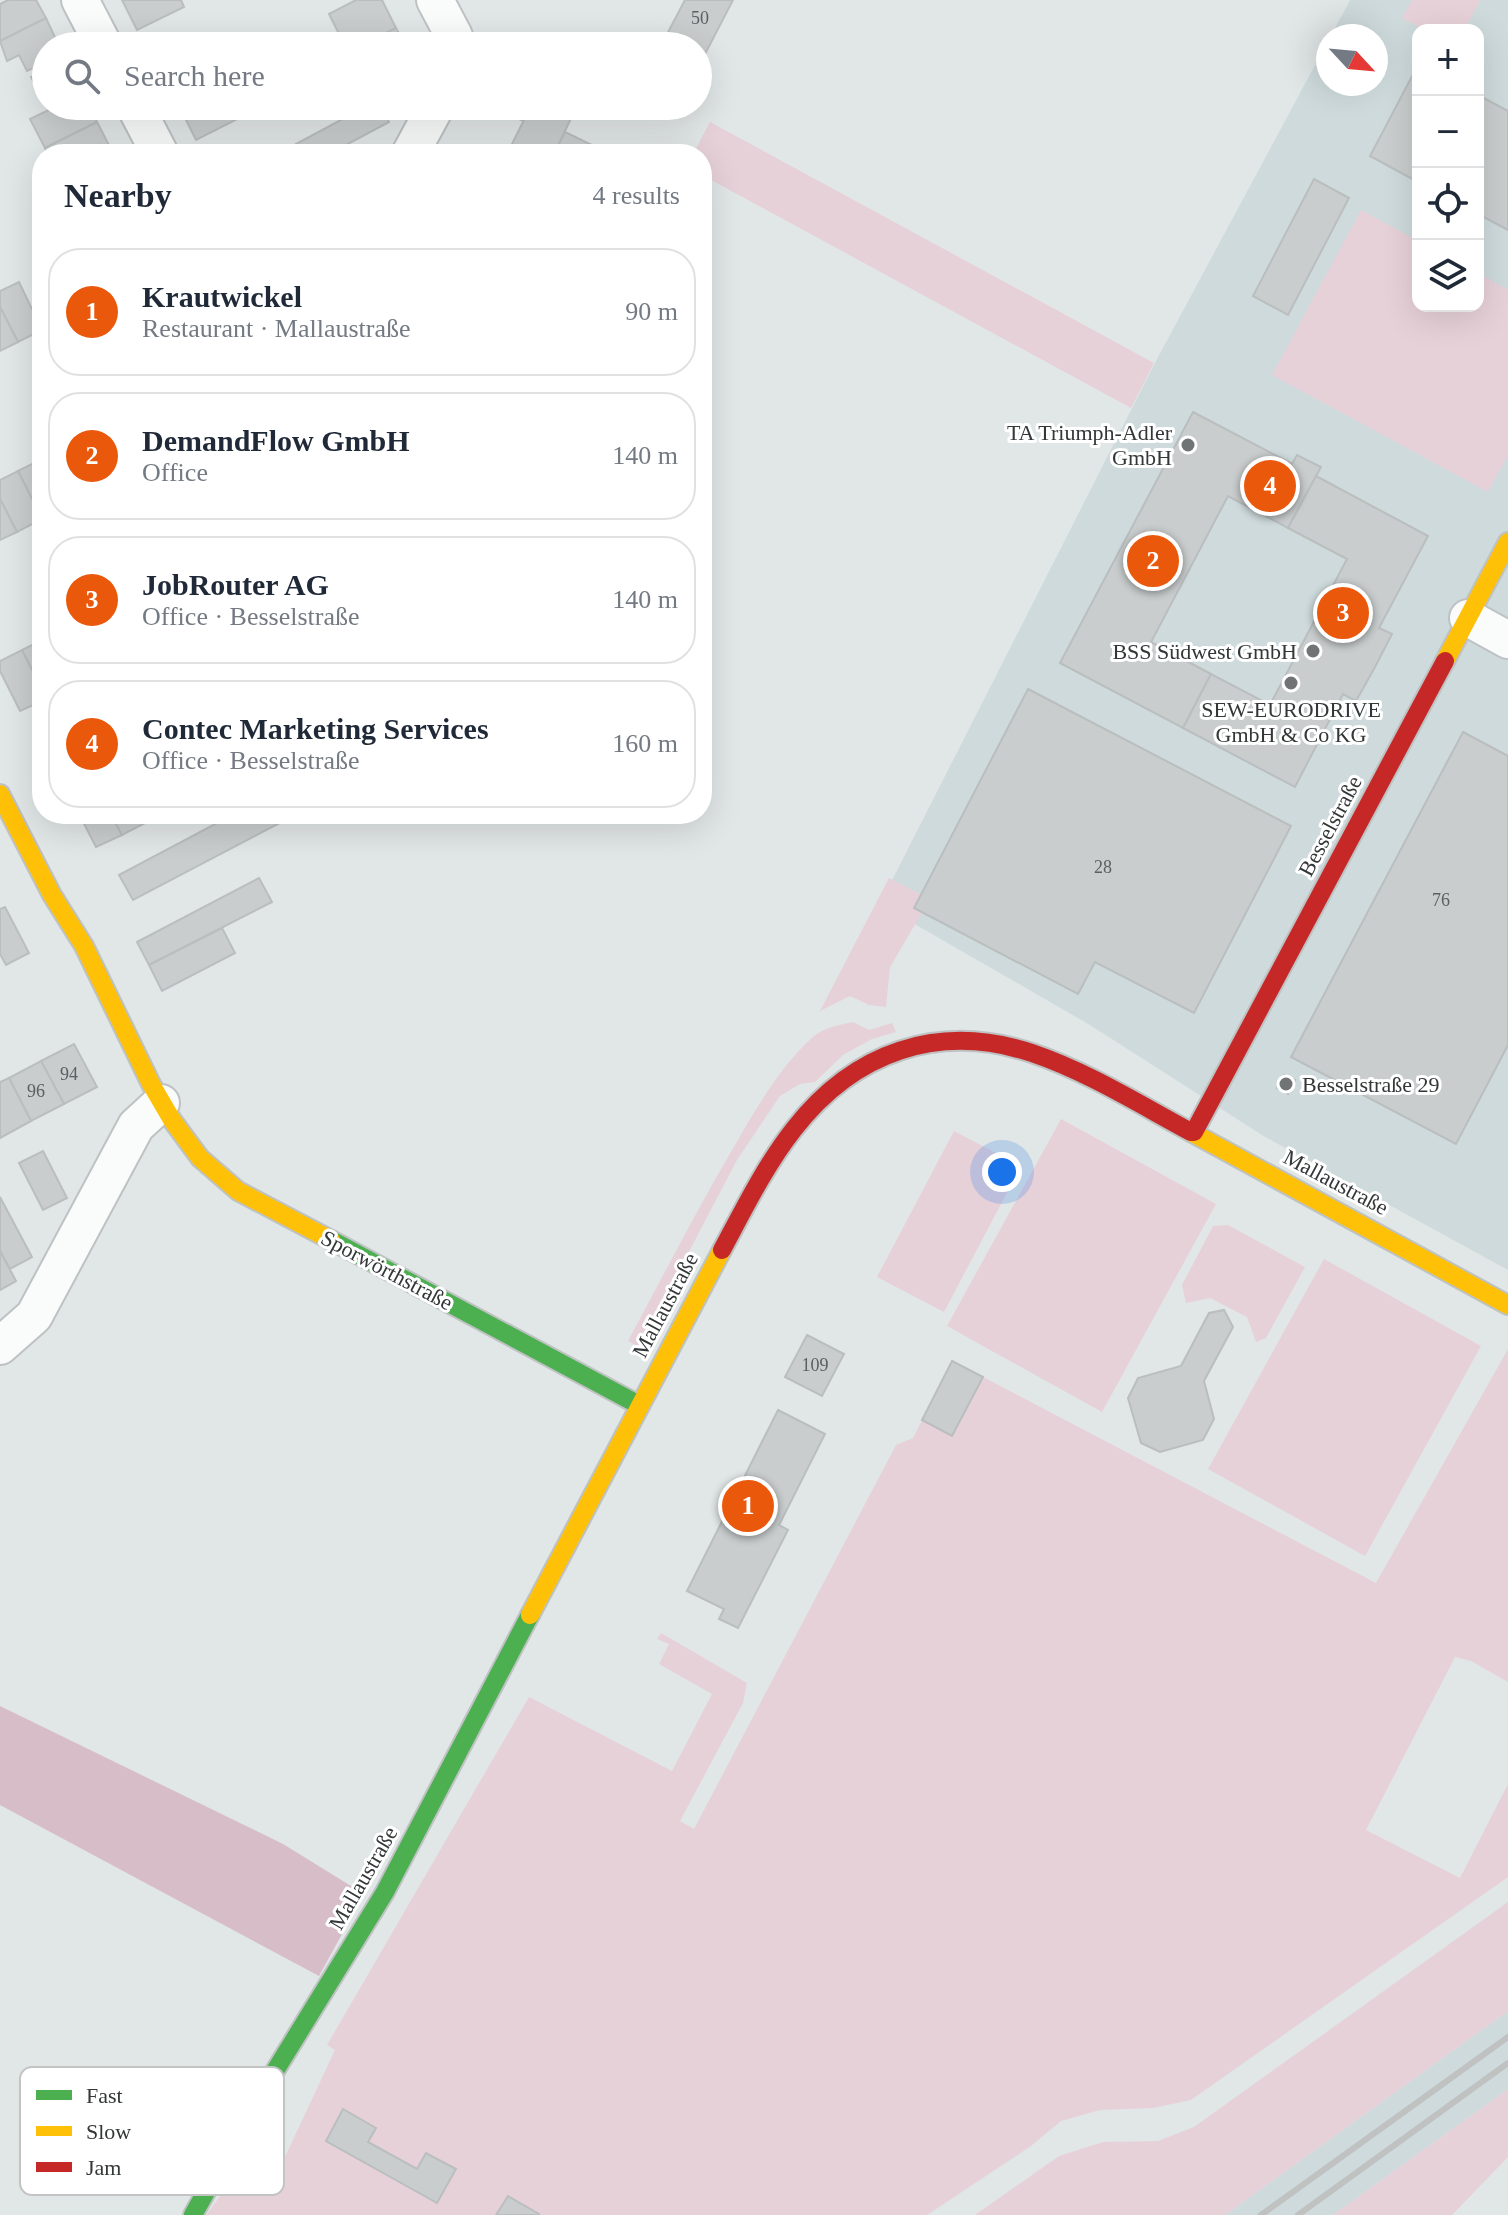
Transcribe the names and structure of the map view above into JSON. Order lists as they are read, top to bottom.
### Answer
{
  "streets": {
    "street": ["Besselstraße", "Mallaustraße", "Sporwörthstraße"]
  },
  "crossings": [
    ["Besselstraße", "Mallaustraße"],
    ["Mallaustraße", "Sporwörthstraße"]
  ],
  "places": [
    "TA Triumph-Adler GmbH",
    "BSS Südwest GmbH",
    "SEW-EURODRIVE GmbH & Co KG",
    "Besselstraße 29"
  ],
  "house_numbers": [
    "50",
    "28",
    "76",
    "94",
    "96",
    "109"
  ],
  "legend": ["Fast", "Slow", "Jam"],
  "north": "bottom right",
  "page": {
    "map_buttons": ["+", "−"],
    "search": "Search here",
    "heading": ["Nearby", "4 results"],
    "list": [
      {
        "mark": "1",
        "name": "Krautwickel",
        "note": "Restaurant · Mallaustraße",
        "value": "90 m"
      },
      {
        "mark": "2",
        "name": "DemandFlow GmbH",
        "note": "Office",
        "value": "140 m"
      },
      {
        "mark": "3",
        "name": "JobRouter AG",
        "note": "Office · Besselstraße",
        "value": "140 m"
      },
      {
        "mark": "4",
        "name": "Contec Marketing Services",
        "note": "Office · Besselstraße",
        "value": "160 m"
      }
    ],
    "pins": [
      "4",
      "2",
      "3",
      "1"
    ]
  }
}
